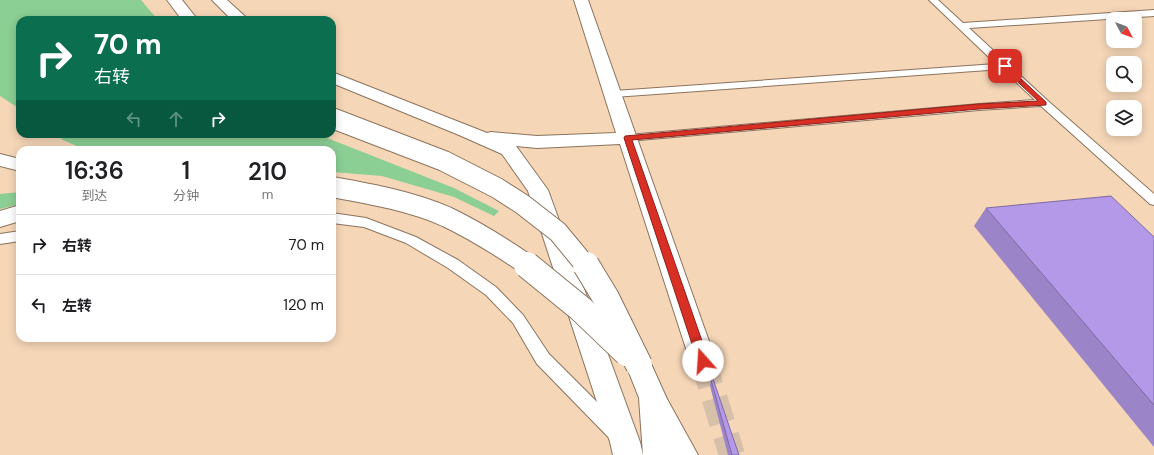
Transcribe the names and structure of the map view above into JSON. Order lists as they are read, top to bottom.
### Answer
{
  "north": "bottom right",
  "page": {
    "turn": ["70 m", "右转"],
    "eta": [
      "16:36",
      "到达",
      "1",
      "分钟",
      "210",
      "m"
    ],
    "list": [
      {
        "name": "右转",
        "value": "70 m"
      },
      {
        "name": "左转",
        "value": "120 m"
      }
    ]
  }
}
